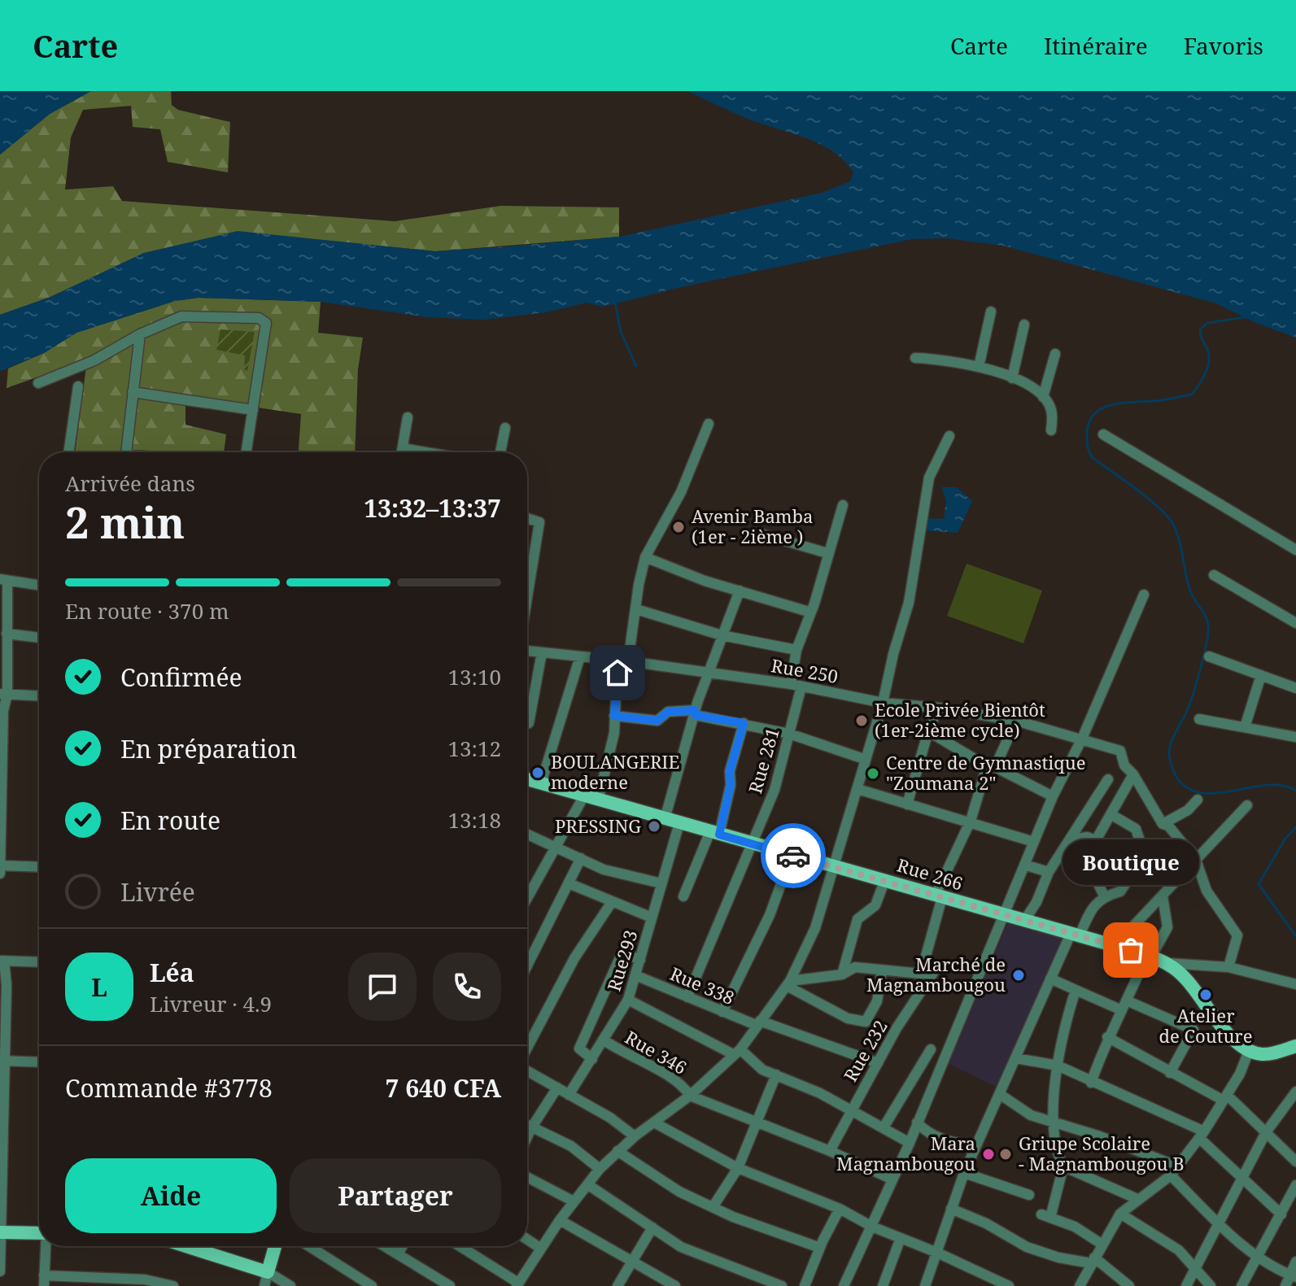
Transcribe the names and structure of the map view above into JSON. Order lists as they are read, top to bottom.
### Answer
{
  "streets": {
    "main road": ["Rue 266"],
    "street": [
      "Rue 250",
      "Rue 281",
      "Rue293",
      "Rue 338",
      "Rue 232",
      "Rue 346"
    ]
  },
  "crossings": [
    ["Rue 250", "Rue 281"],
    ["Rue 281", "Rue 266"],
    ["Rue 281", "Rue 338"],
    ["Rue 266", "Rue293"],
    ["Rue293", "Rue 338"],
    ["Rue293", "Rue 346"],
    ["Rue 338", "Rue 232"]
  ],
  "places": [
    "Avenir Bamba (1er - 2ième )",
    "Ecole Privée Bientôt (1er-2ième cycle)",
    "BOULANGERIE moderne",
    "Centre de Gymnastique \"Zoumana 2\"",
    "PRESSING",
    "Boutique",
    "Marché de Magnambougou",
    "Atelier de Couture",
    "Mara Magnambougou",
    "Griupe Scolaire - Magnambougou B"
  ],
  "page": {
    "header": "Carte",
    "nav": ["Carte", "Itinéraire", "Favoris"],
    "heading": ["2 min", "Arrivée dans", "13:32–13:37"],
    "panel": [
      "Léa",
      "Livreur · 4.9",
      "Commande #3778",
      "7 640 CFA"
    ],
    "bar": "En route · 370 m",
    "list": [
      ["Confirmée", "13:10"],
      ["En préparation", "13:12"],
      ["En route", "13:18"],
      "Livrée"
    ],
    "bubble": "Boutique",
    "round": "L",
    "buttons": ["Aide", "Partager"]
  }
}
